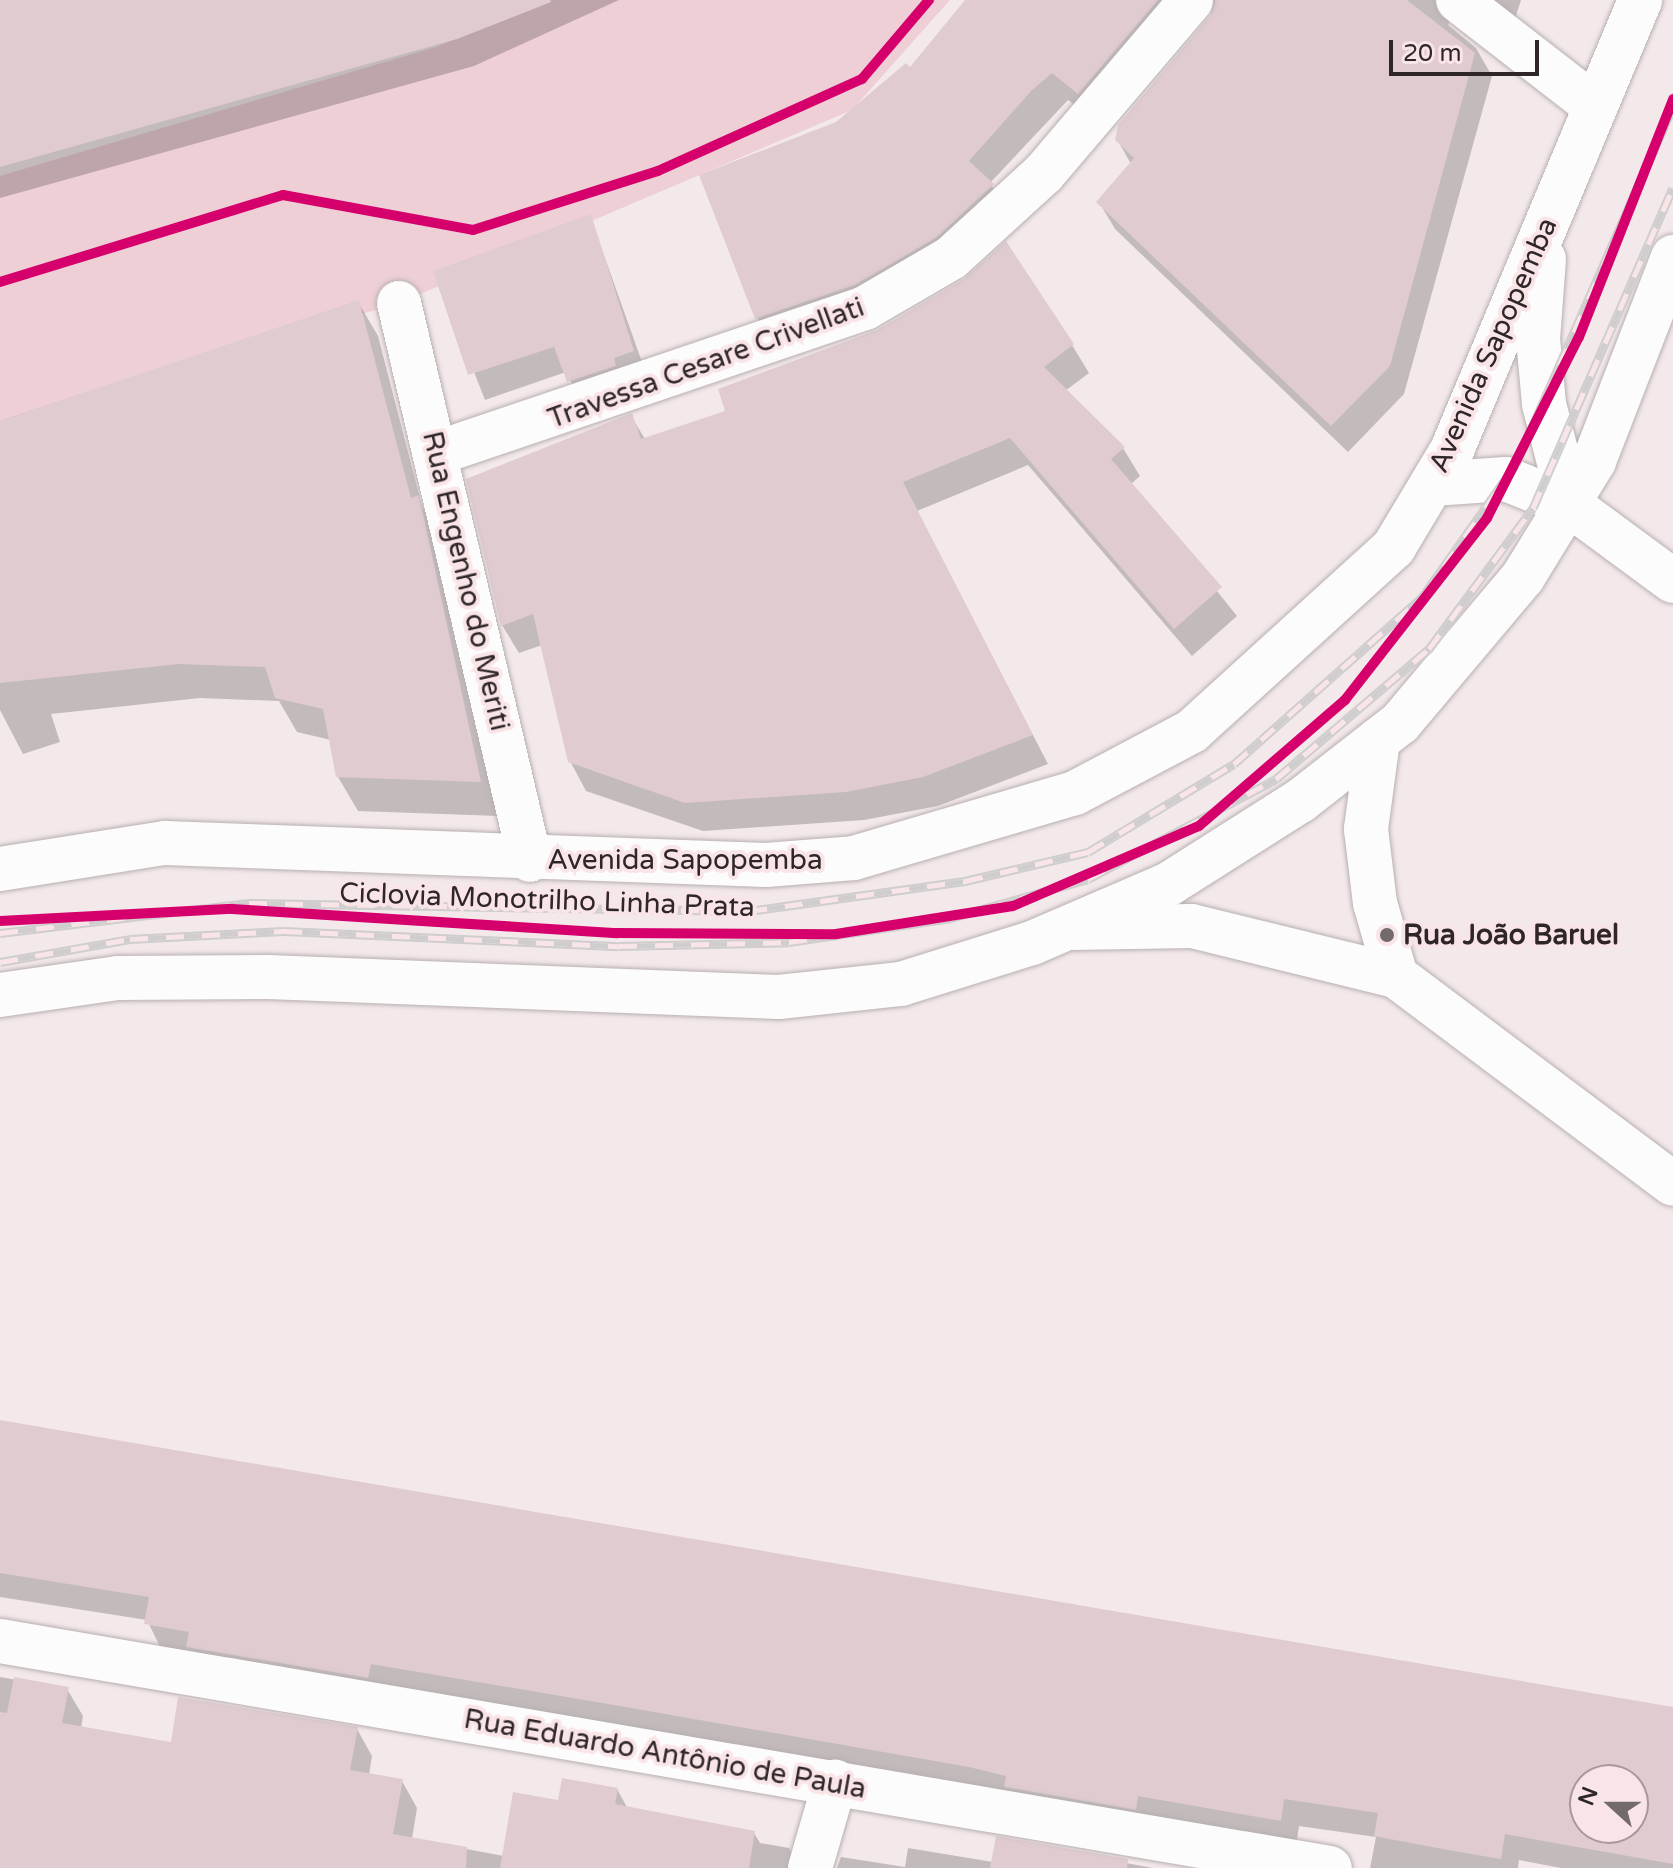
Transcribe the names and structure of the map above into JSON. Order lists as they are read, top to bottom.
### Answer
{
  "streets": {
    "main road": [
      "Avenida Sapopemba",
      "Travessa Cesare Crivellati",
      "Rua Engenho do Meriti",
      "Rua Eduardo Antônio de Paula"
    ],
    "cycle path": ["Ciclovia Monotrilho Linha Prata"]
  },
  "crossings": [
    ["Avenida Sapopemba", "Rua Engenho do Meriti"],
    ["Travessa Cesare Crivellati", "Rua Engenho do Meriti"]
  ],
  "places": ["Rua João Baruel"],
  "scale_bar": "20 m",
  "north": "left"
}
